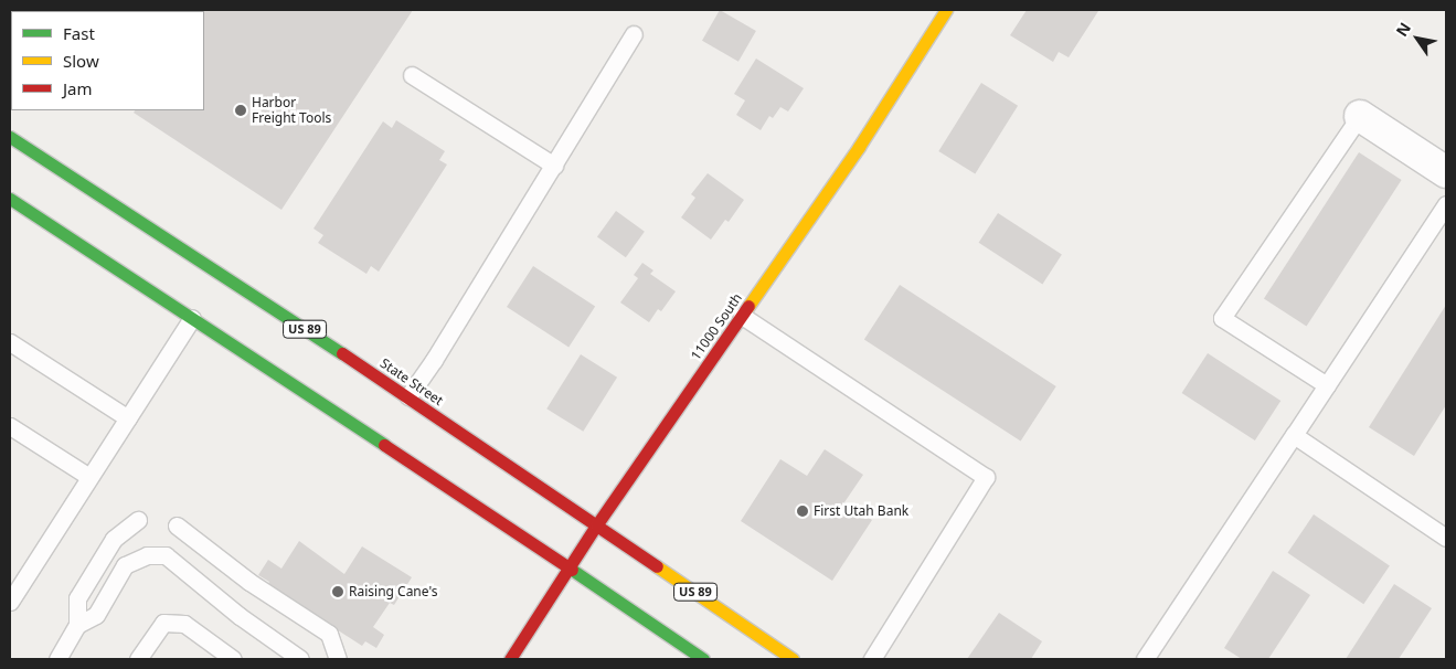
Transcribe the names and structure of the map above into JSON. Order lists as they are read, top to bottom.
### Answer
{
  "streets": {
    "main road": ["11000 South", "US 89", "State Street"]
  },
  "crossings": [
    ["11000 South", "State Street"]
  ],
  "places": ["Harbor Freight Tools", "First Utah Bank", "Raising Cane's"],
  "legend": ["Fast", "Slow", "Jam"],
  "north": "top left"
}
